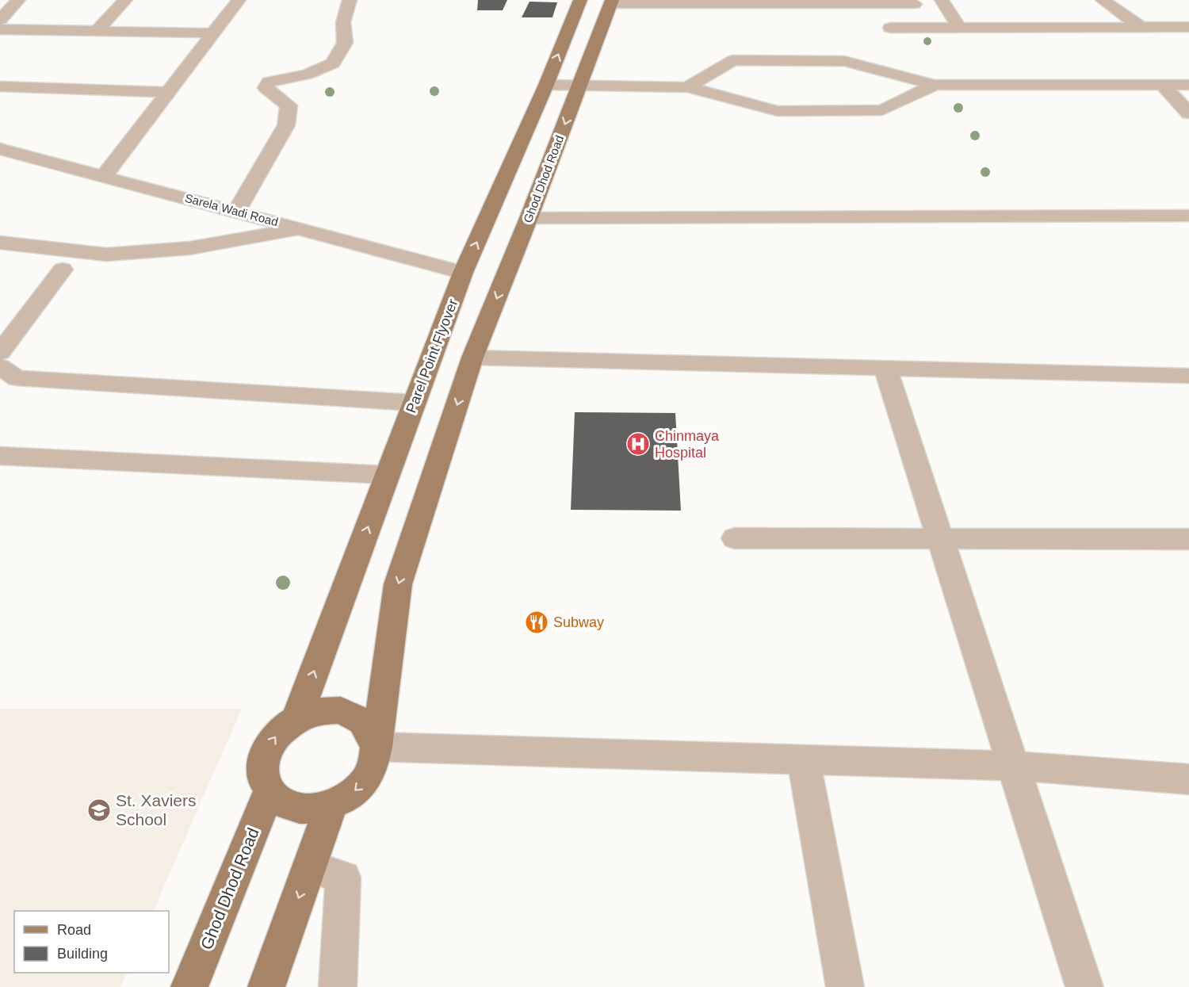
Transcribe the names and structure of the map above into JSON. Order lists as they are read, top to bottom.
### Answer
{
  "streets": {
    "main road": ["Ghod Dhod Road", "Parel Point Flyover"],
    "street": ["Sarela Wadi Road"]
  },
  "crossings": [
    ["Ghod Dhod Road", "Parel Point Flyover"],
    ["Sarela Wadi Road", "Parel Point Flyover"]
  ],
  "one_way": ["Ghod Dhod Road", "Parel Point Flyover"],
  "places": {
    "hospital": ["Chinmaya Hospital"],
    "restaurant": ["Subway"],
    "school or university": ["St. Xaviers School"]
  },
  "legend": ["Road", "Building"]
}
